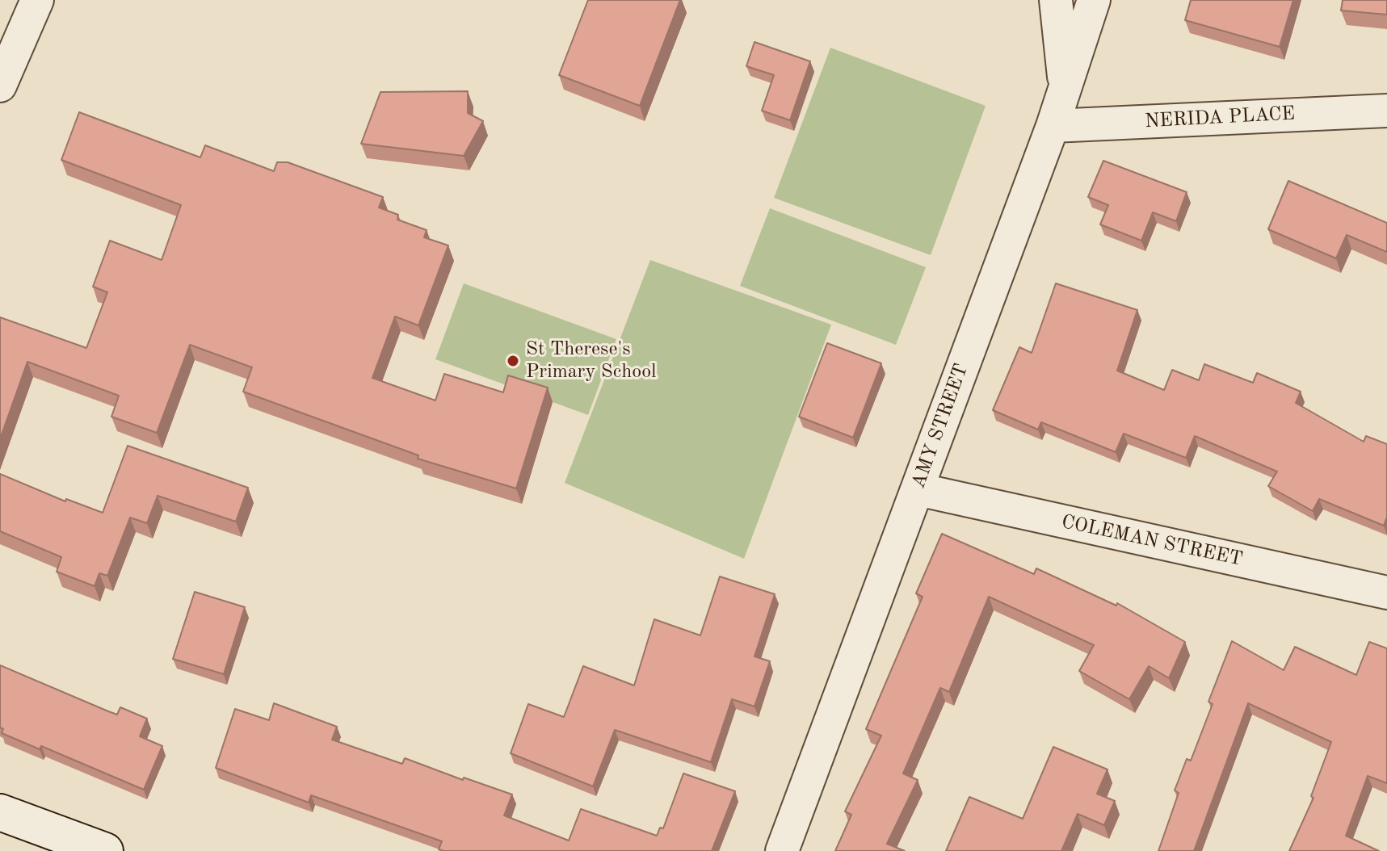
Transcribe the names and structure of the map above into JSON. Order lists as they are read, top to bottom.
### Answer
{
  "streets": {
    "street": ["NERIDA PLACE", "AMY STREET", "COLEMAN STREET"]
  },
  "crossings": [
    ["NERIDA PLACE", "AMY STREET"],
    ["AMY STREET", "COLEMAN STREET"]
  ],
  "places": ["St Therese's Primary School"]
}
